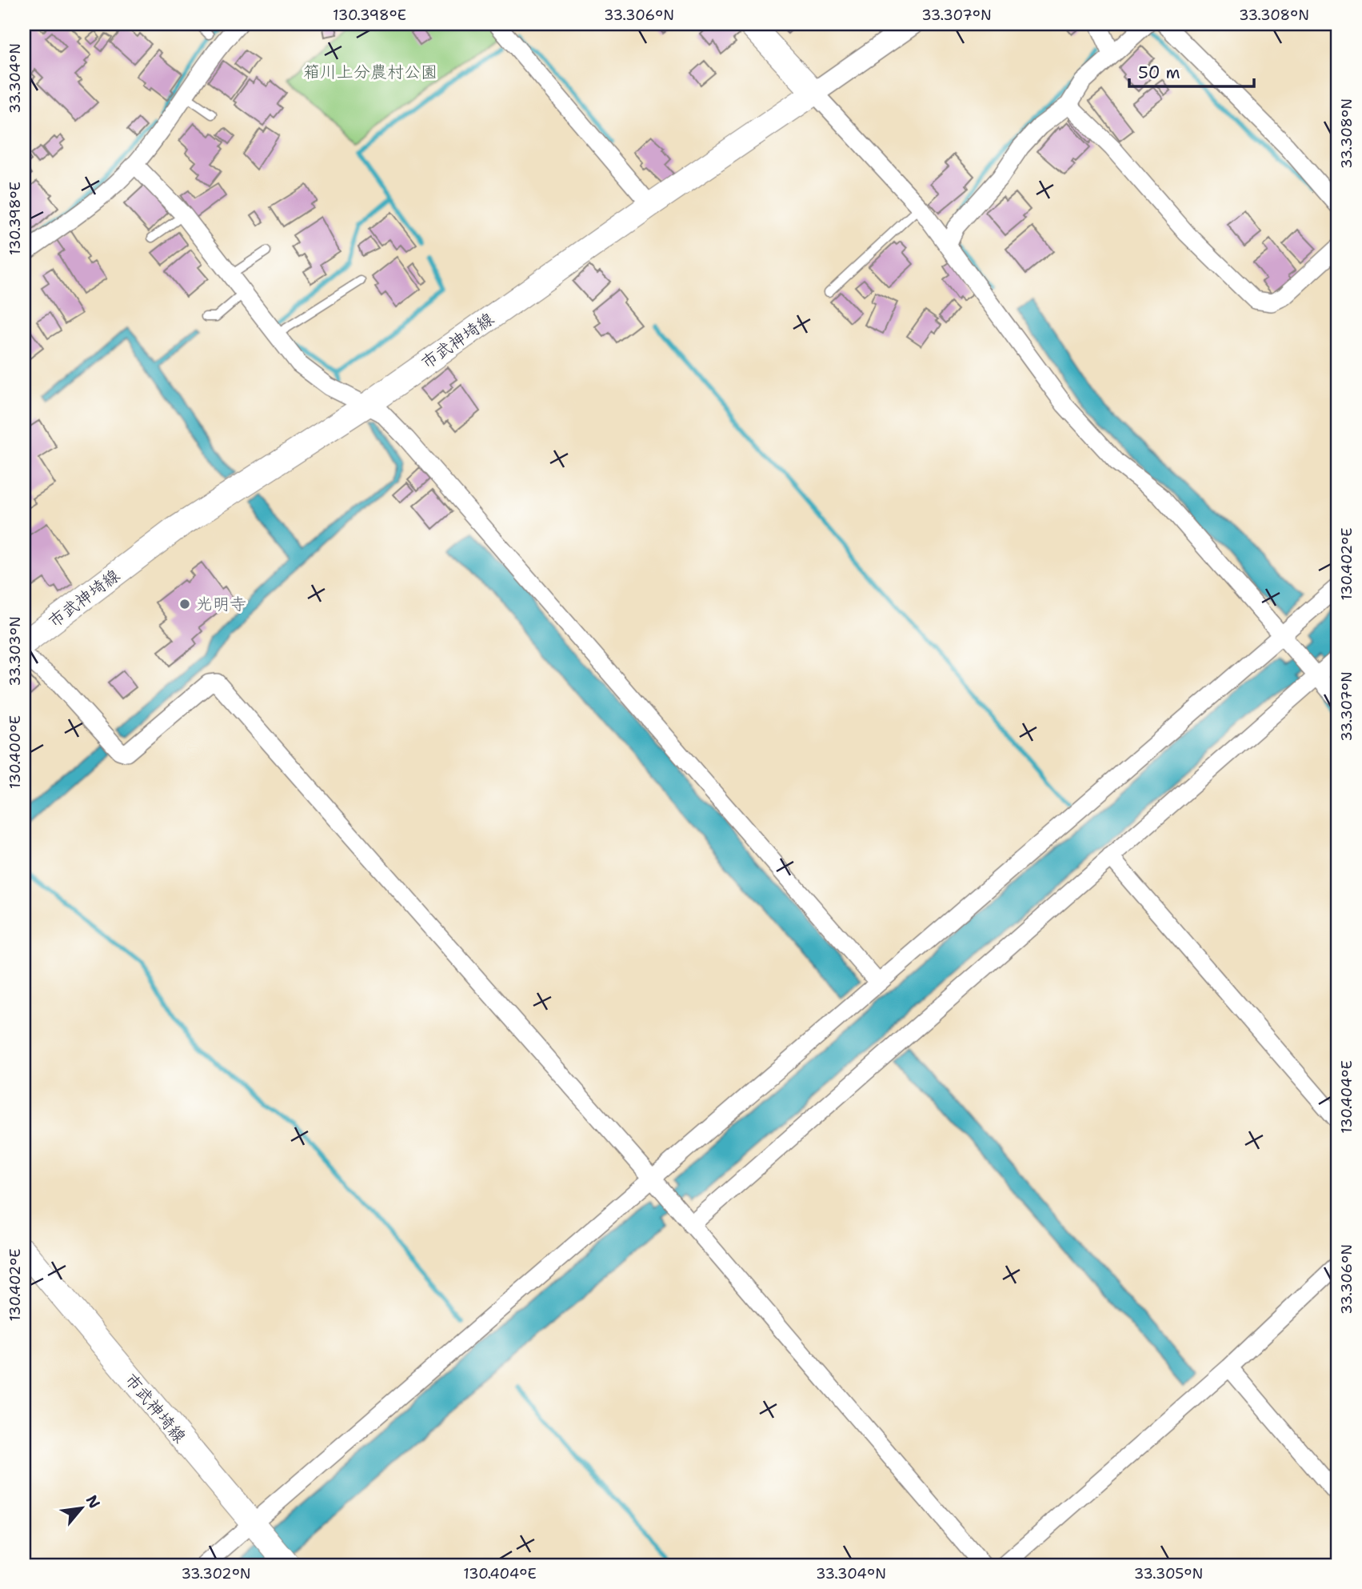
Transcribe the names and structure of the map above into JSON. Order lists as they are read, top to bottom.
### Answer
{
  "streets": {
    "main road": ["市武神埼線"]
  },
  "parks": ["箱川上分農村公園"],
  "places": ["光明寺"],
  "scale_bar": "50 m",
  "north": "top right",
  "coordinates": [
    "130.398°E",
    "33.306°N",
    "33.307°N",
    "33.308°N",
    "33.304°N",
    "130.402°E",
    "33.303°N",
    "130.400°E",
    "130.404°E",
    "33.302°N",
    "33.305°N"
  ]
}
